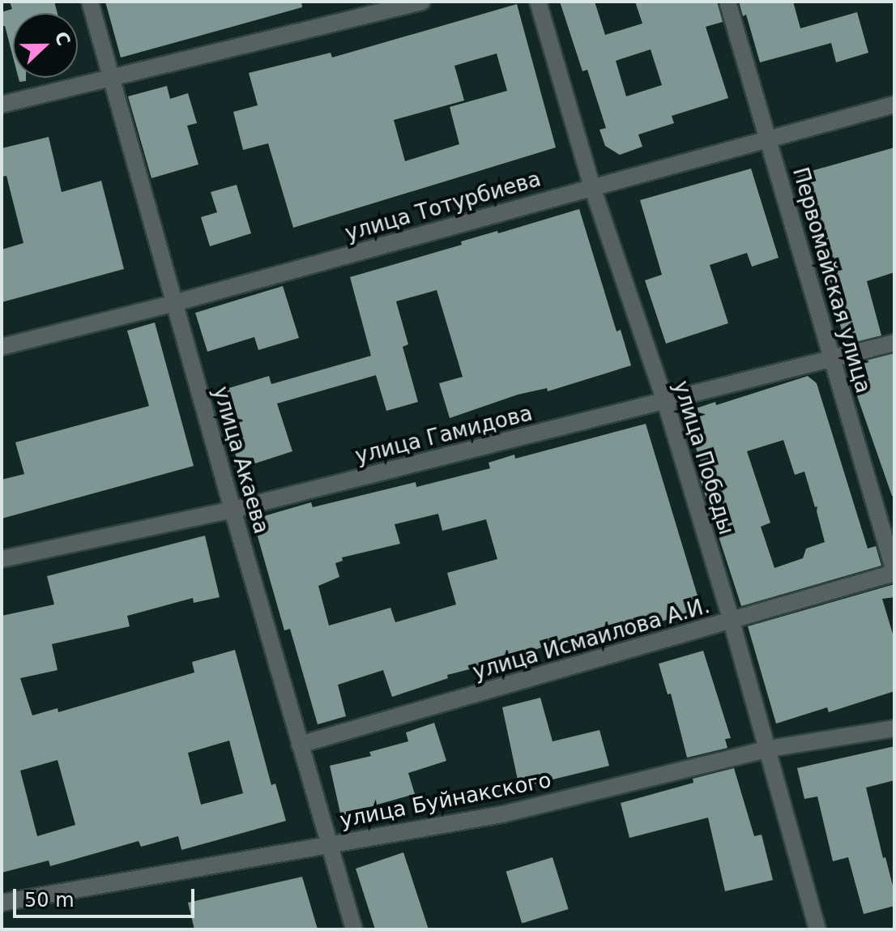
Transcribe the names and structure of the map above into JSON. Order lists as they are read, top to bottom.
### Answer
{
  "streets": {
    "street": [
      "улица Тотурбиева",
      "Первомайская улица",
      "улица Гамидова",
      "улица Победы",
      "улица Акаева",
      "улица Исмаилова А.И.",
      "улица Буйнакского"
    ]
  },
  "crossings": [
    ["улица Тотурбиева", "Первомайская улица"],
    ["улица Тотурбиева", "улица Победы"],
    ["улица Тотурбиева", "улица Акаева"],
    ["Первомайская улица", "улица Гамидова"],
    ["Первомайская улица", "улица Исмаилова А.И."],
    ["улица Гамидова", "улица Победы"],
    ["улица Гамидова", "улица Акаева"],
    ["улица Победы", "улица Исмаилова А.И."],
    ["улица Победы", "улица Буйнакского"],
    ["улица Акаева", "улица Исмаилова А.И."],
    ["улица Акаева", "улица Буйнакского"]
  ],
  "scale_bar": "50 m",
  "north": "right"
}
